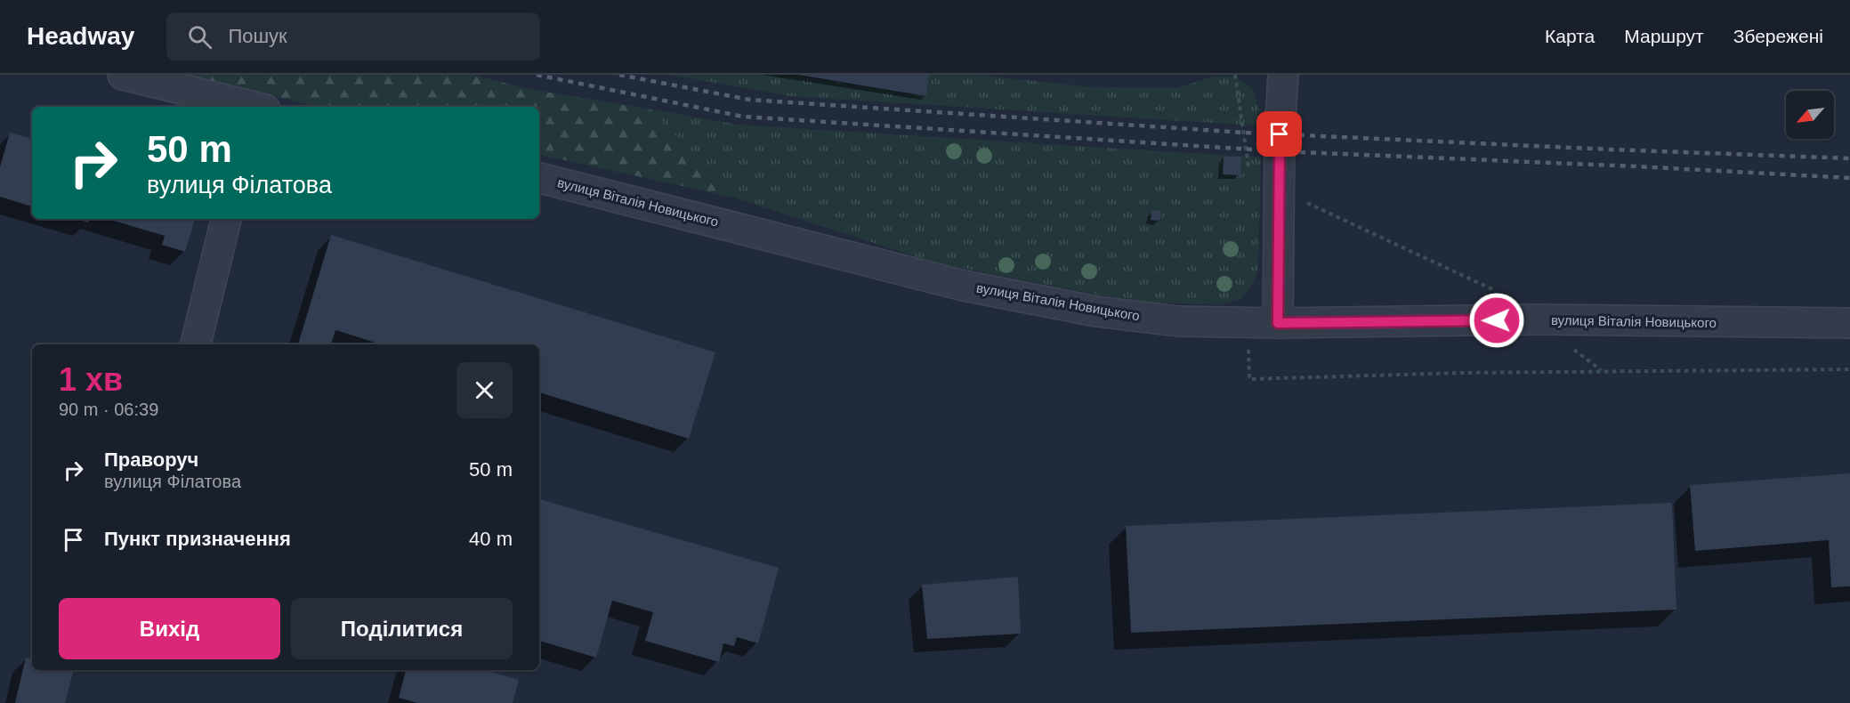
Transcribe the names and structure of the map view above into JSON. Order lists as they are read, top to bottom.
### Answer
{
  "streets": {
    "street": ["вулиця Віталія Новицького"]
  },
  "north": "bottom left",
  "page": {
    "header": "Headway",
    "search": "Пошук",
    "nav": ["Карта", "Маршрут", "Збережені"],
    "turn": ["50 m", "вулиця Філатова"],
    "heading": ["1 хв", "90 m · 06:39"],
    "list": [
      {
        "name": "Праворуч",
        "note": "вулиця Філатова",
        "value": "50 m"
      },
      {
        "name": "Пункт призначення",
        "value": "40 m"
      }
    ],
    "buttons": ["Вихід", "Поділитися"]
  }
}
